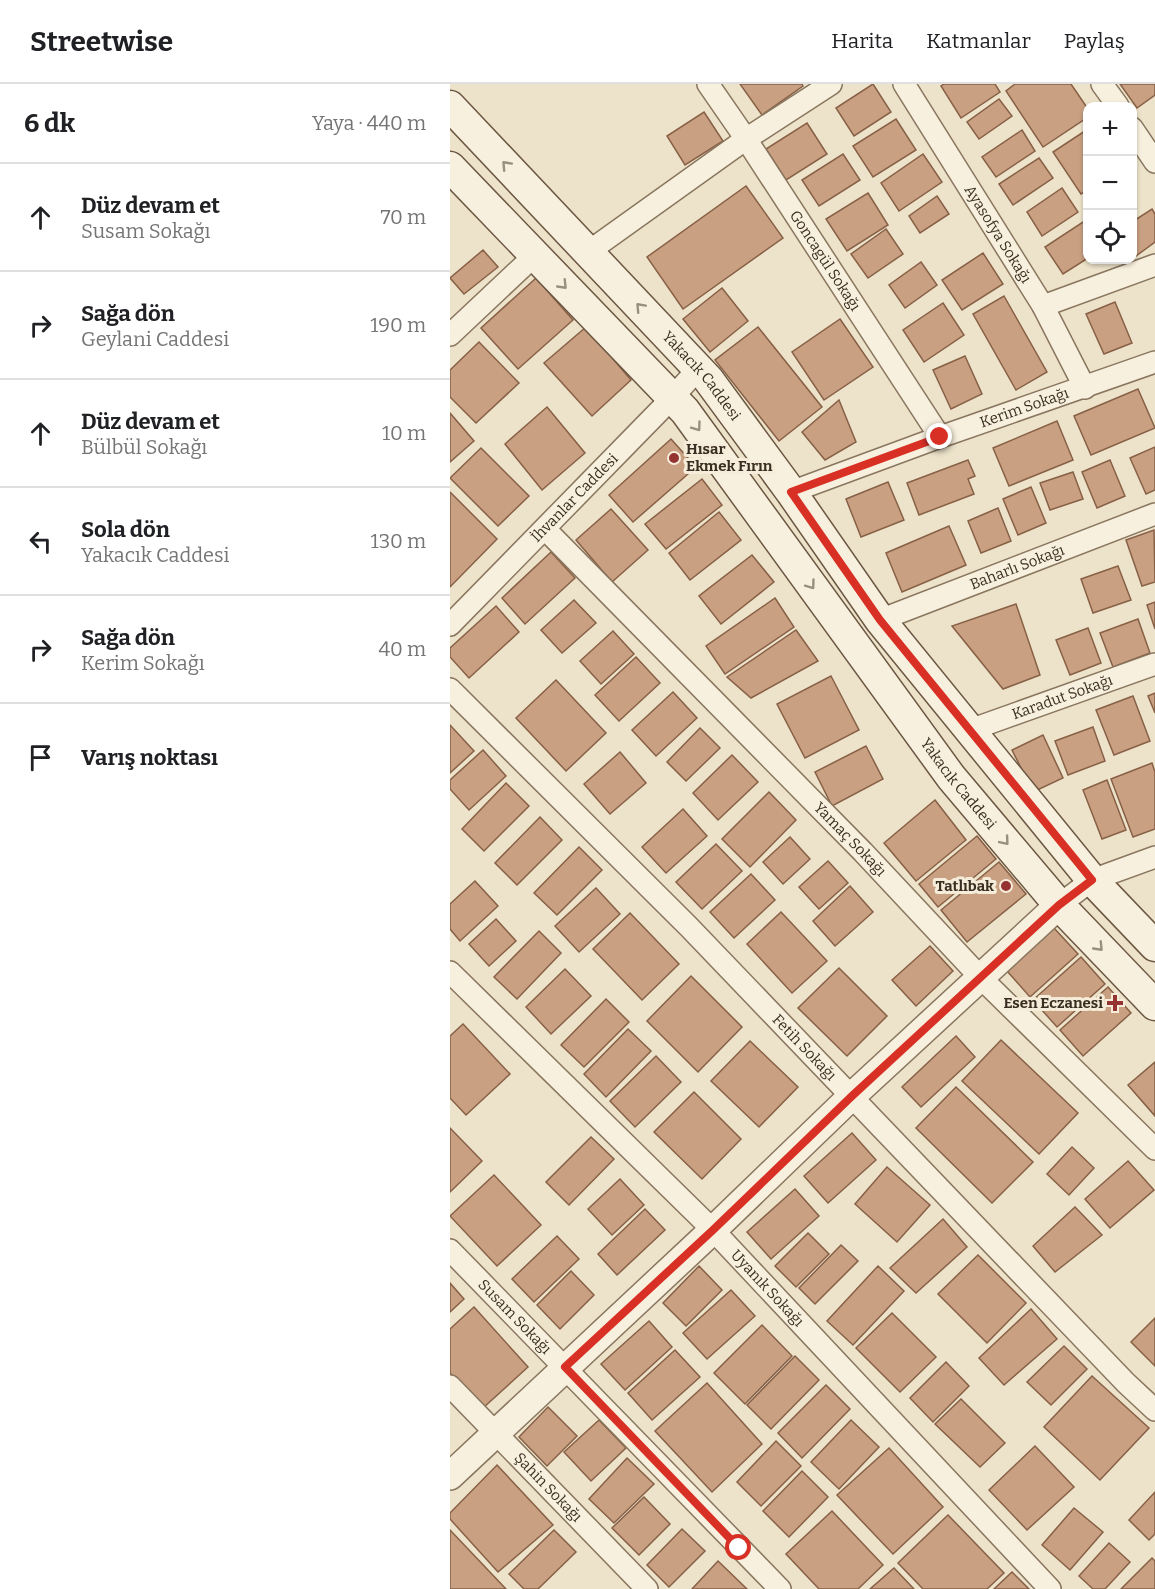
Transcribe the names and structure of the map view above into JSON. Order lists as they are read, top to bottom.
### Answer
{
  "streets": {
    "main road": ["Yakacık Caddesi"],
    "street": [
      "Ayasofya Sokağı",
      "Goncagül Sokağı",
      "Kerim Sokağı",
      "İhvanlar Caddesi",
      "Baharlı Sokağı",
      "Karadut Sokağı",
      "Yamaç Sokağı",
      "Fetih Sokağı",
      "Uyanık Sokağı",
      "Susam Sokağı",
      "Şahin Sokağı"
    ]
  },
  "crossings": [
    ["Ayasofya Sokağı", "Kerim Sokağı"],
    ["Goncagül Sokağı", "Kerim Sokağı"],
    ["Yakacık Caddesi", "Kerim Sokağı"],
    ["Yakacık Caddesi", "İhvanlar Caddesi"],
    ["Yakacık Caddesi", "Baharlı Sokağı"],
    ["Yakacık Caddesi", "Karadut Sokağı"],
    ["İhvanlar Caddesi", "Yamaç Sokağı"]
  ],
  "places": {
    "other": ["Hısar Ekmek Fırın", "Tatlıbak"],
    "health": ["Esen Eczanesi"]
  },
  "page": {
    "header": "Streetwise",
    "nav": ["Harita", "Katmanlar", "Paylaş"],
    "heading": ["6 dk", "Yaya · 440 m"],
    "map_buttons": ["+", "−"],
    "list": [
      ["Düz devam et", "Susam Sokağı", "70 m"],
      ["Sağa dön", "Geylani Caddesi", "190 m"],
      ["Düz devam et", "Bülbül Sokağı", "10 m"],
      ["Sola dön", "Yakacık Caddesi", "130 m"],
      ["Sağa dön", "Kerim Sokağı", "40 m"],
      "Varış noktası"
    ]
  }
}
